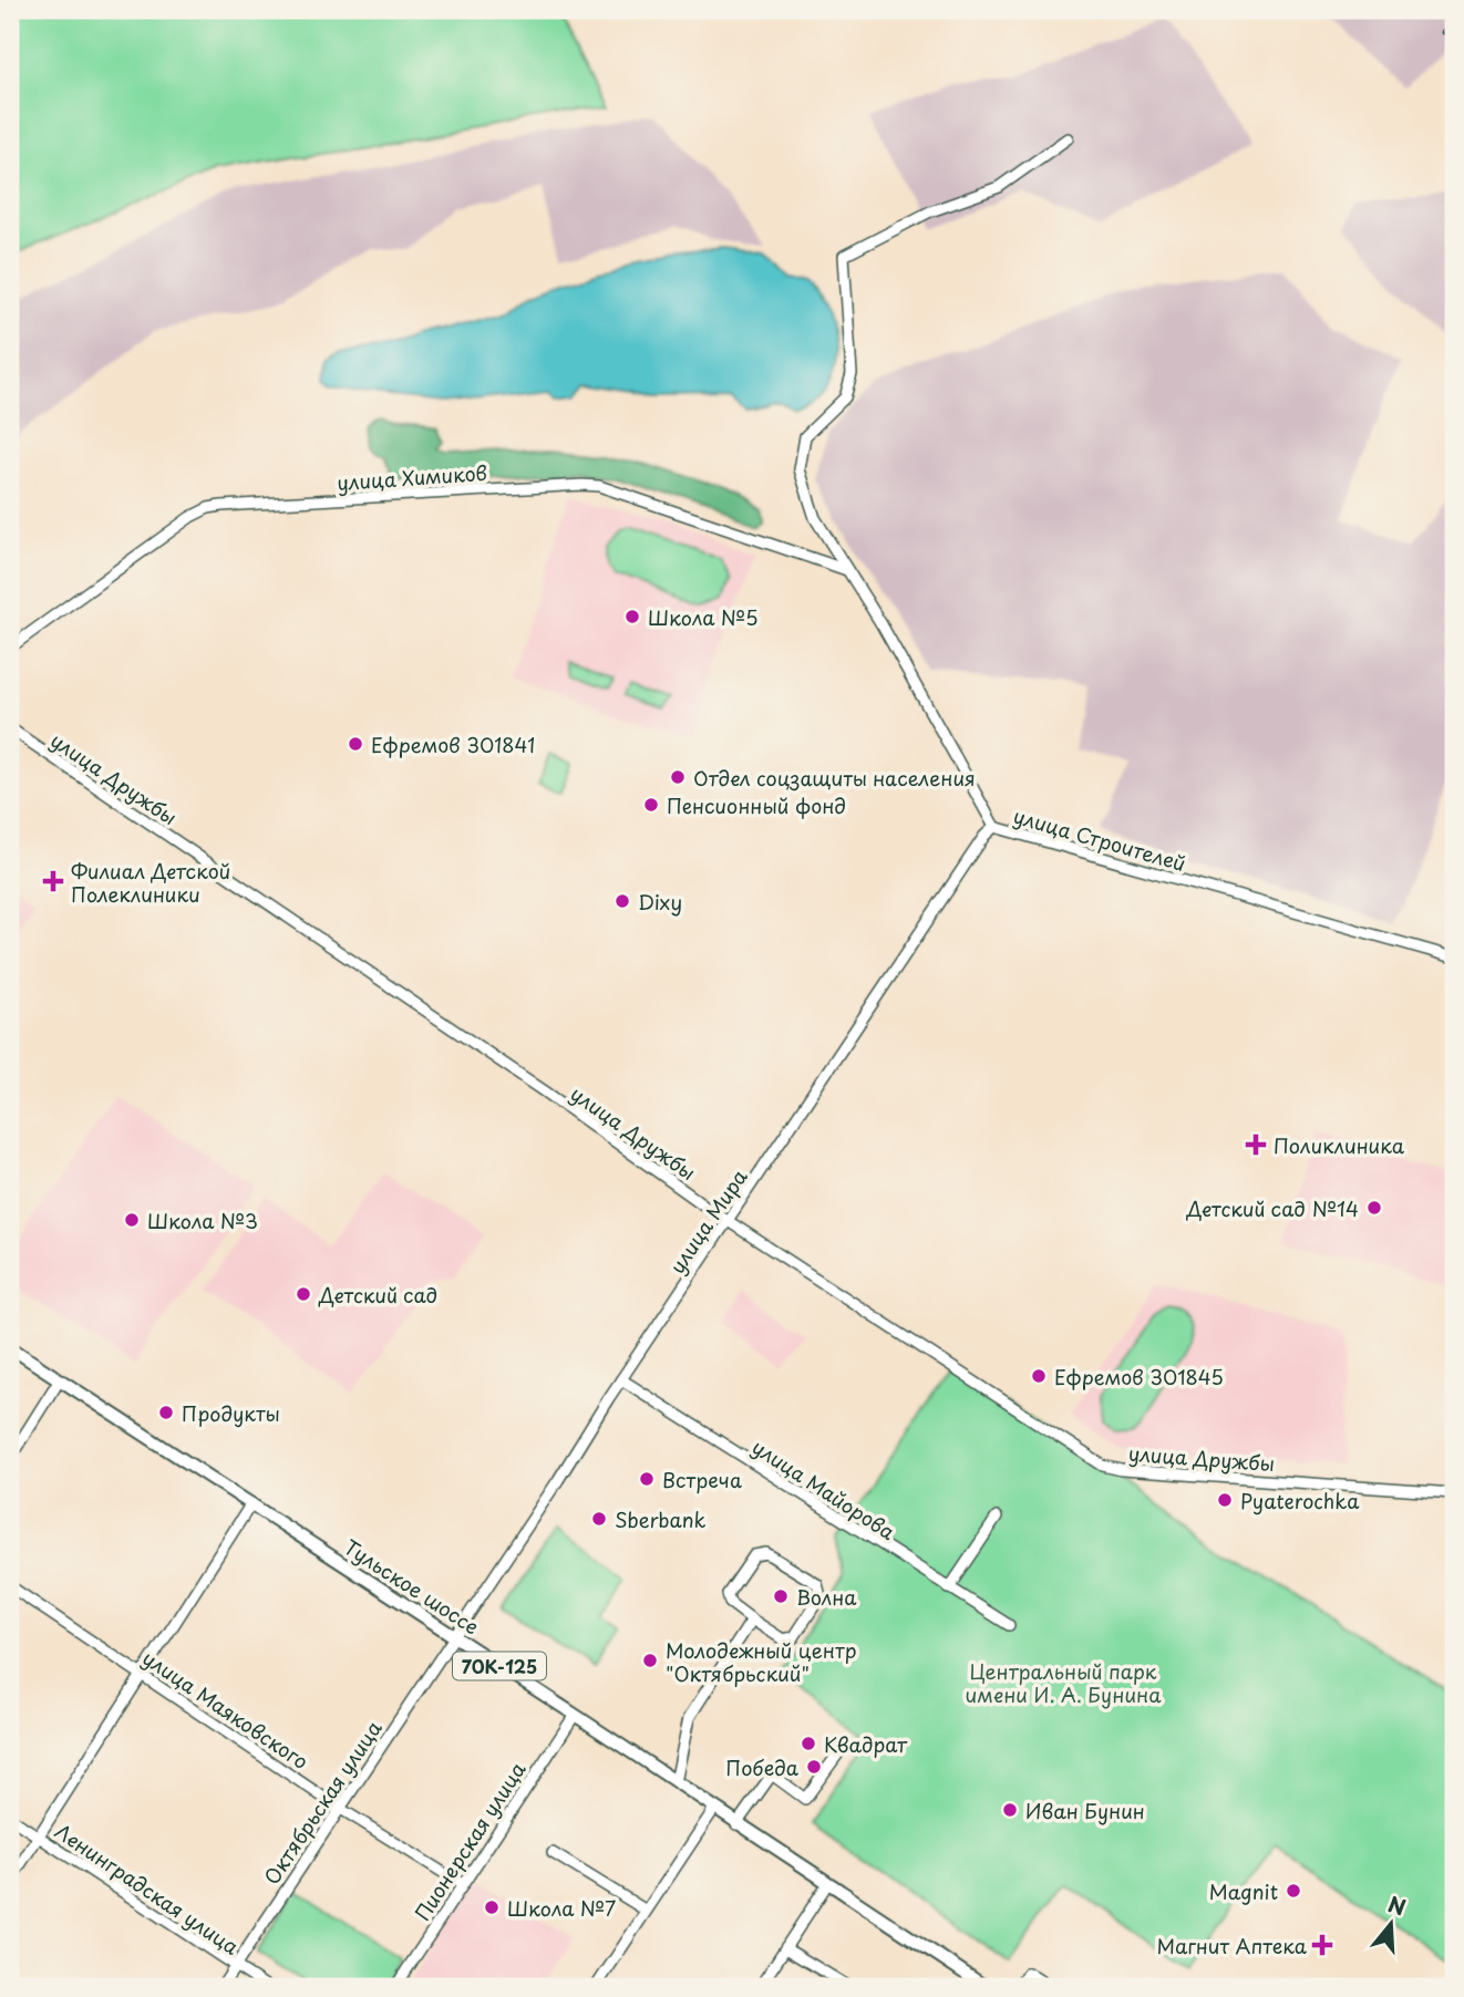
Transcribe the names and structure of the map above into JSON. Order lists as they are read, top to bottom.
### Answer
{
  "streets": {
    "main road": ["Тульское шоссе", "70К-125"],
    "street": [
      "улица Химиков",
      "улица Дружбы",
      "улица Строителей",
      "улица Мира",
      "улица Майорова",
      "улица Маяковского",
      "Октябрьская улица",
      "Пионерская улица",
      "Ленинградская улица"
    ]
  },
  "crossings": [
    ["улица Химиков", "улица Строителей"],
    ["улица Дружбы", "улица Мира"],
    ["улица Строителей", "улица Мира"],
    ["улица Мира", "улица Майорова"],
    ["улица Мира", "Тульское шоссе"],
    ["улица Мира", "Октябрьская улица"],
    ["Тульское шоссе", "Октябрьская улица"],
    ["Тульское шоссе", "Пионерская улица"],
    ["улица Маяковского", "Октябрьская улица"],
    ["улица Маяковского", "Пионерская улица"],
    ["Октябрьская улица", "Ленинградская улица"]
  ],
  "parks": ["Центральный парк имени И. А. Бунина"],
  "places": {
    "other": [
      "Школа №5",
      "Ефремов 301841",
      "Отдел соцзащиты населения",
      "Пенсионный фонд",
      "Dixy",
      "Детский сад №14",
      "Школа №3",
      "Детский сад",
      "Ефремов 301845",
      "Продукты",
      "Встреча",
      "Pyaterochka",
      "Sberbank",
      "Волна",
      "Молодежный центр \"Октябрьский\"",
      "Квадрат",
      "Победа",
      "Иван Бунин",
      "Magnit",
      "Школа №7"
    ],
    "health": ["Филиал Детской Полеклиники", "Поликлиника", "Магнит Аптека"]
  },
  "north": "top"
}
